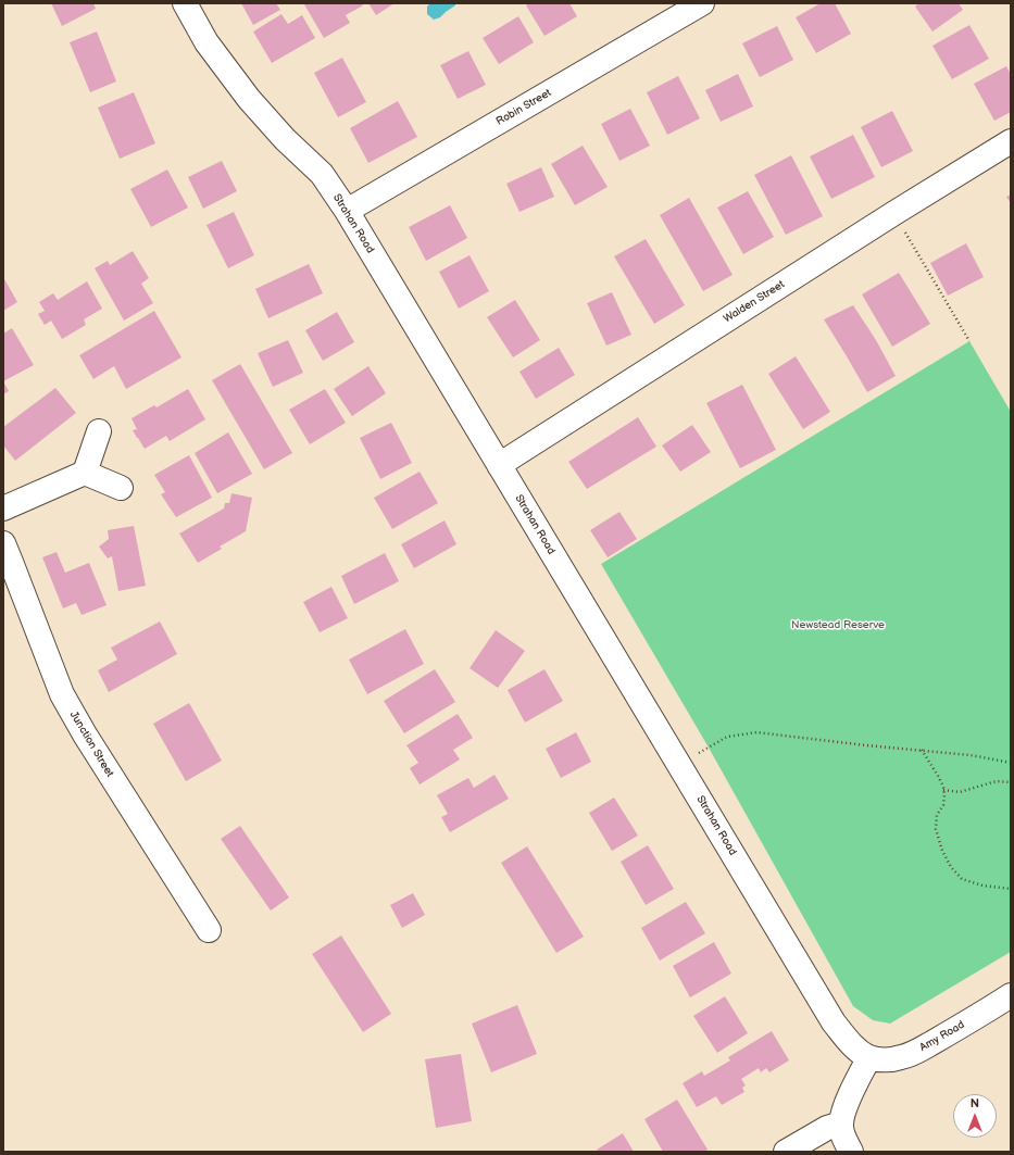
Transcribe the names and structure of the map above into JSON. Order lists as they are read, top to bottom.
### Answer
{
  "streets": {
    "street": [
      "Robin Street",
      "Strahan Road",
      "Walden Street",
      "Junction Street",
      "Amy Road"
    ]
  },
  "crossings": [
    ["Robin Street", "Strahan Road"],
    ["Strahan Road", "Walden Street"],
    ["Strahan Road", "Amy Road"]
  ],
  "parks": ["Newstead Reserve"],
  "north": "top"
}
